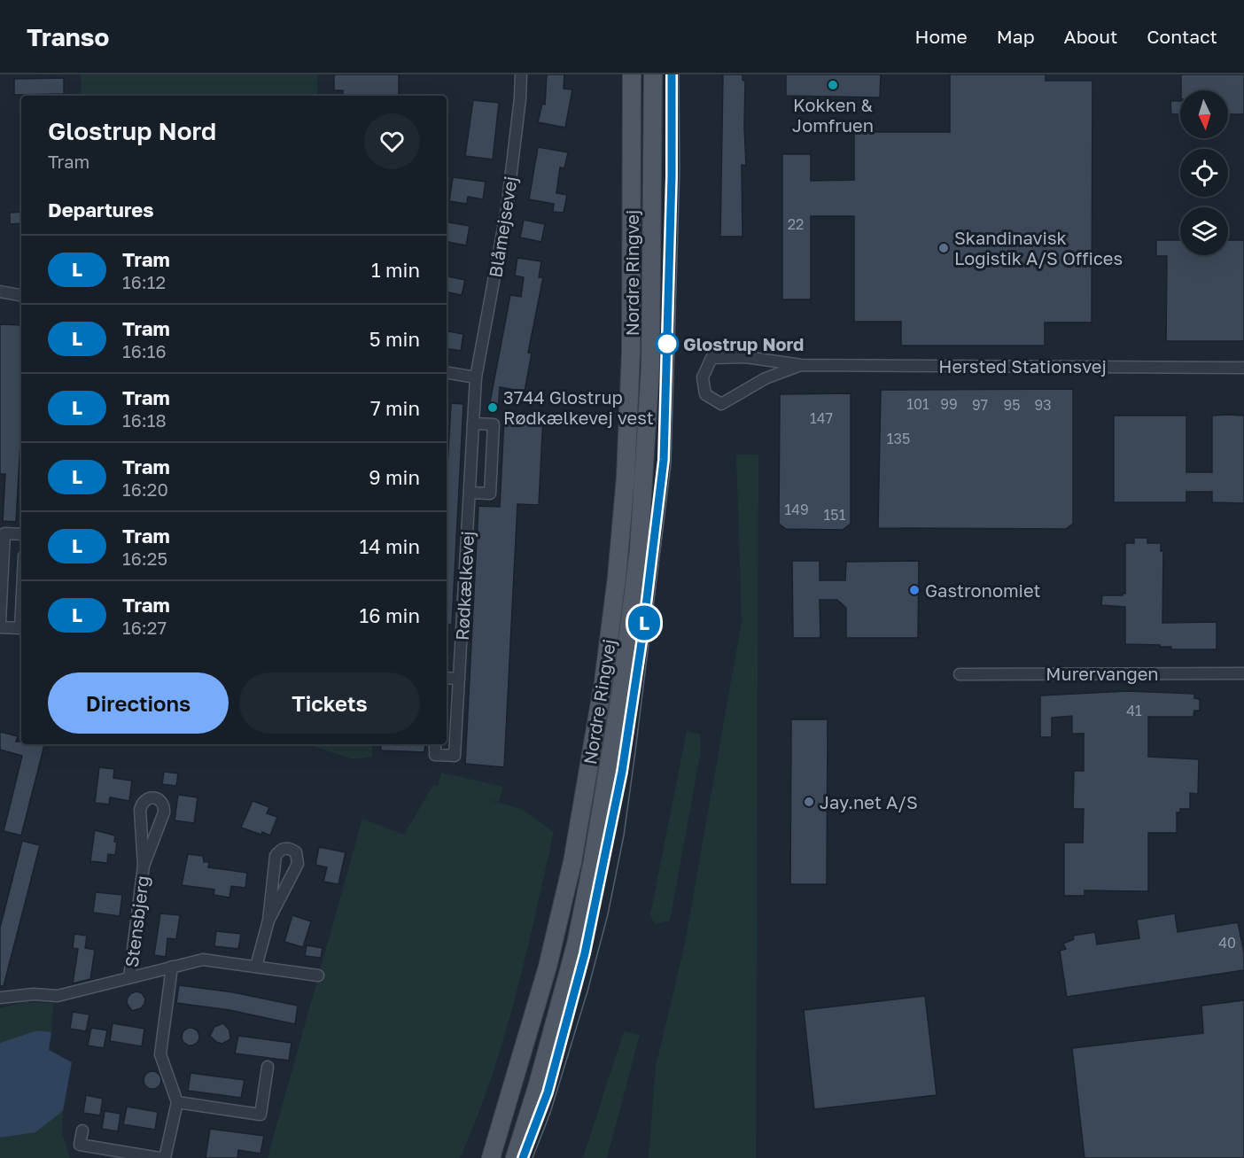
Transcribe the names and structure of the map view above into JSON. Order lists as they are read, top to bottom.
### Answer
{
  "streets": {
    "main road": ["Nordre Ringvej"],
    "street": [
      "Blåmejsevej",
      "Hersted Stationsvej",
      "Rødkælkevej",
      "Murervangen",
      "Stensbjerg"
    ]
  },
  "crossings": [
    ["Blåmejsevej", "Rødkælkevej"]
  ],
  "places": [
    "Kokken & Jomfruen",
    "Skandinavisk Logistik A/S Offices",
    "Glostrup Nord",
    "3744 Glostrup Rødkælkevej vest",
    "Gastronomiet",
    "Jay.net A/S"
  ],
  "lines": ["tram line L"],
  "house_numbers": [
    "22",
    "101",
    "99",
    "97",
    "95",
    "93",
    "147",
    "135",
    "149",
    "151",
    "41",
    "40"
  ],
  "north": "bottom",
  "page": {
    "header": "Transo",
    "nav": [
      "Home",
      "Map",
      "About",
      "Contact"
    ],
    "on_map": "L",
    "heading": [
      ["Glostrup Nord", "Tram"],
      "Departures"
    ],
    "list": [
      {
        "mark": "L",
        "name": "Tram",
        "note": "16:12",
        "value": "1 min"
      },
      {
        "mark": "L",
        "name": "Tram",
        "note": "16:16",
        "value": "5 min"
      },
      {
        "mark": "L",
        "name": "Tram",
        "note": "16:18",
        "value": "7 min"
      },
      {
        "mark": "L",
        "name": "Tram",
        "note": "16:20",
        "value": "9 min"
      },
      {
        "mark": "L",
        "name": "Tram",
        "note": "16:25",
        "value": "14 min"
      },
      {
        "mark": "L",
        "name": "Tram",
        "note": "16:27",
        "value": "16 min"
      }
    ],
    "buttons": ["Directions", "Tickets"]
  }
}
